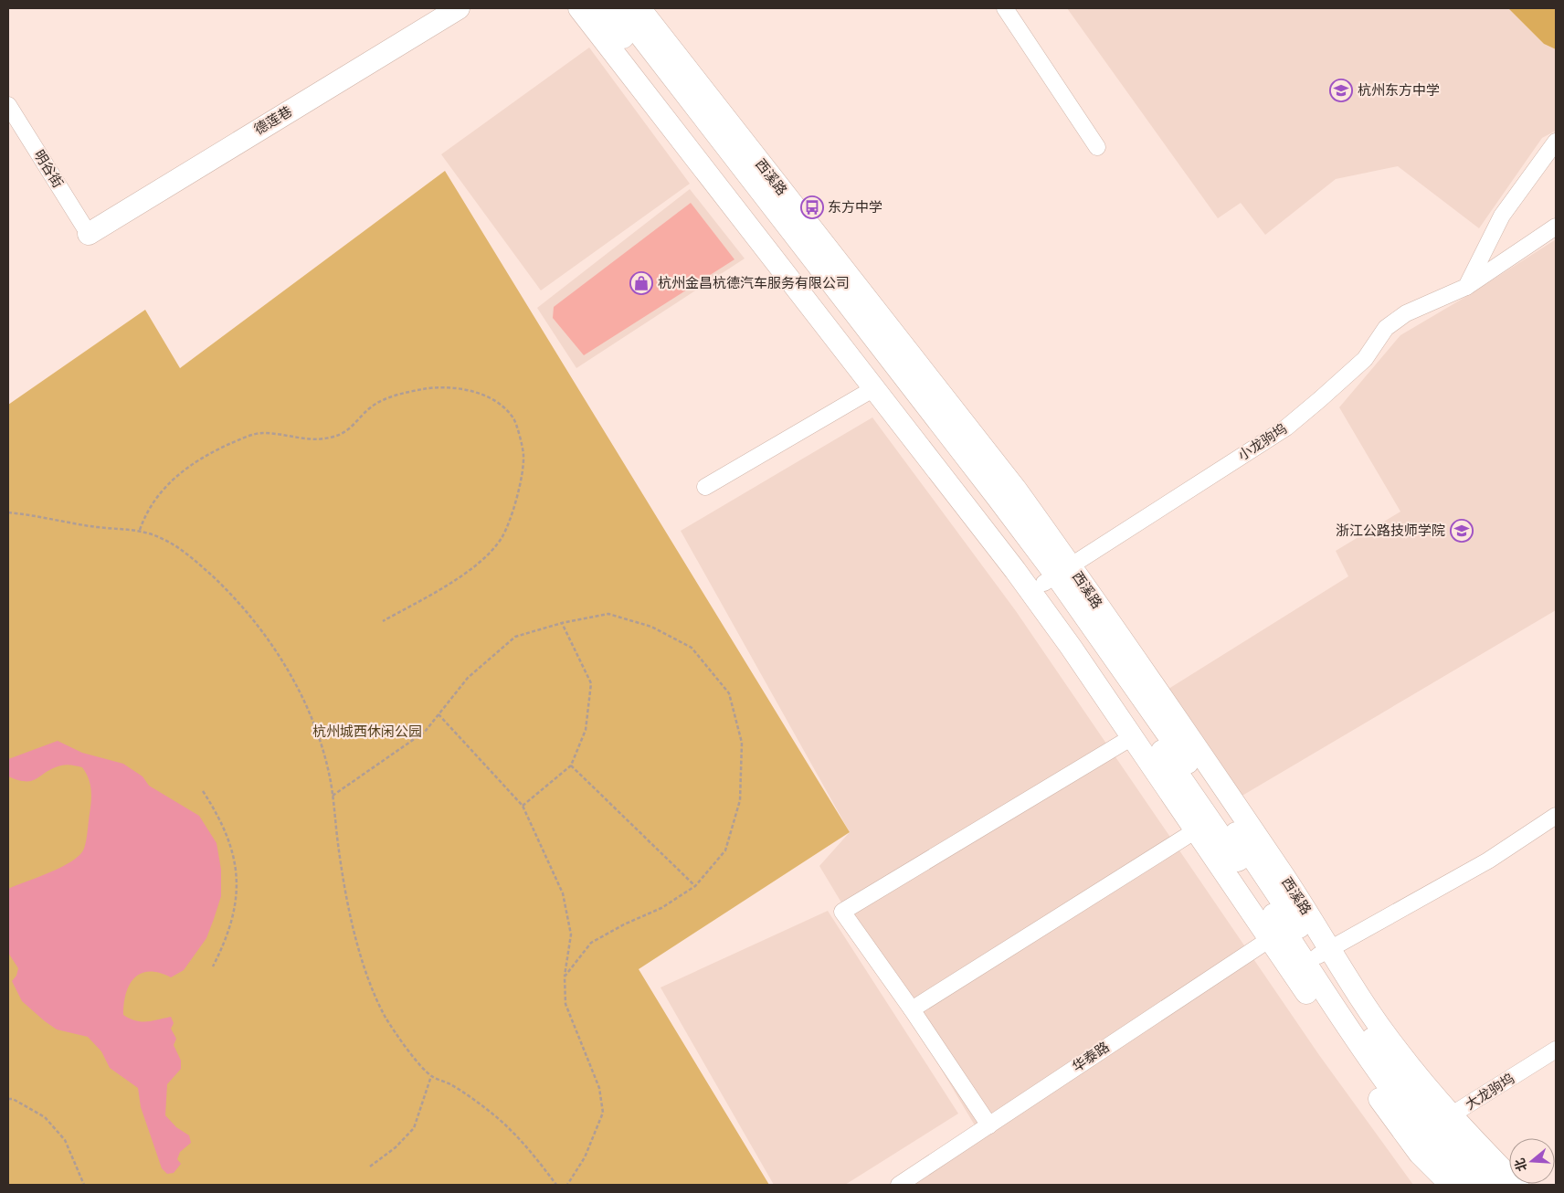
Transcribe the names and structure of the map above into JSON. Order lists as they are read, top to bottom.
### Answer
{
  "streets": {
    "main road": ["德莲巷", "西溪路"],
    "street": [
      "明谷街",
      "小龙驹坞",
      "华泰路",
      "大龙驹坞"
    ]
  },
  "crossings": [
    ["德莲巷", "明谷街"],
    ["西溪路", "小龙驹坞"],
    ["西溪路", "华泰路"],
    ["西溪路", "大龙驹坞"]
  ],
  "parks": ["杭州城西休闲公园"],
  "places": {
    "school or university": ["杭州东方中学", "浙江公路技师学院"],
    "bus stop": ["东方中学"],
    "shop": ["杭州金昌杭德汽车服务有限公司"]
  },
  "north": "left"
}
